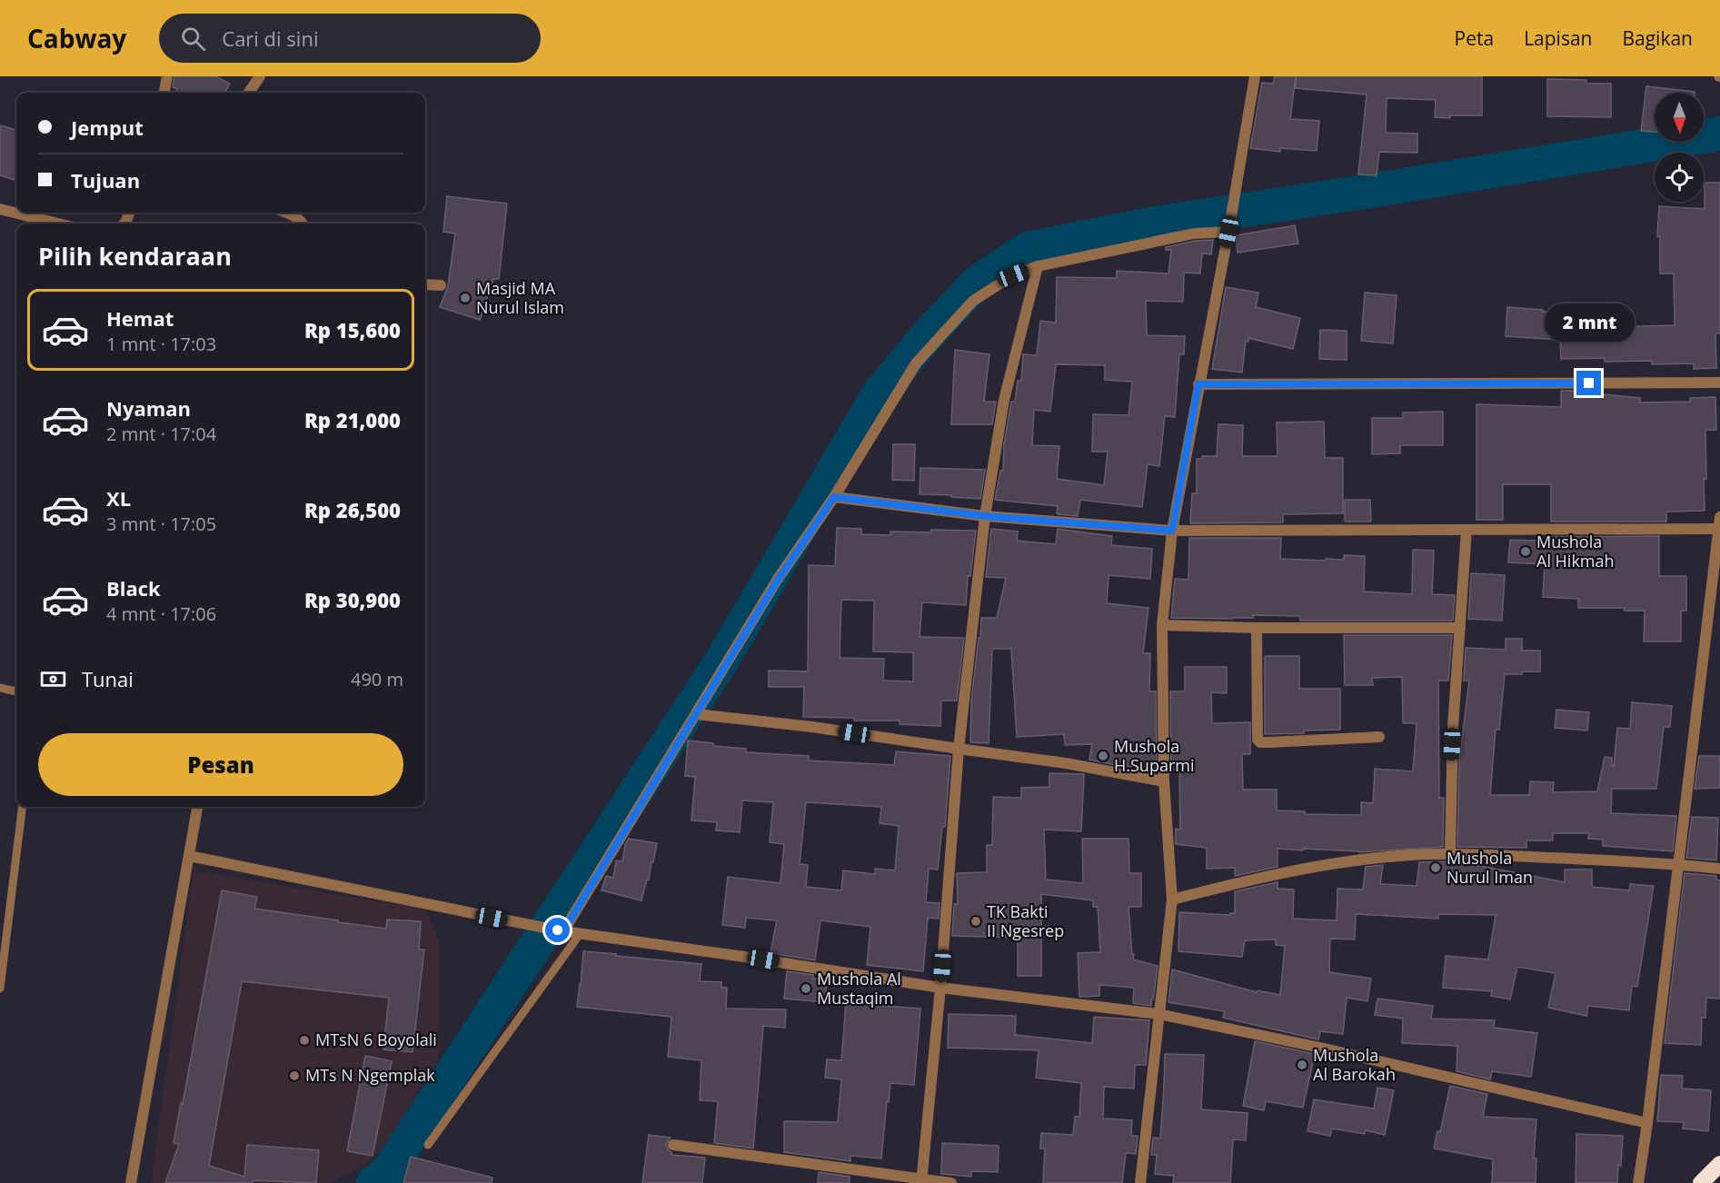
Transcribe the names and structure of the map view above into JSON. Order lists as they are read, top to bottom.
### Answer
{
  "places": [
    "Masjid MA Nurul Islam",
    "Mushola Al Hikmah",
    "Mushola H.Suparmi",
    "Mushola Nurul Iman",
    "TK Bakti II Ngesrep",
    "Mushola Al Mustaqim",
    "MTsN 6 Boyolali",
    "Mushola Al Barokah",
    "MTs N Ngemplak"
  ],
  "north": "bottom",
  "page": {
    "header": "Cabway",
    "search": "Cari di sini",
    "nav": ["Peta", "Lapisan", "Bagikan"],
    "banner": ["Jemput", "Tujuan"],
    "heading": "Pilih kendaraan",
    "list": [
      {
        "name": "Hemat",
        "note": "1 mnt · 17:03",
        "value": "Rp 15,600"
      },
      {
        "name": "Nyaman",
        "note": "2 mnt · 17:04",
        "value": "Rp 21,000"
      },
      {
        "name": "XL",
        "note": "3 mnt · 17:05",
        "value": "Rp 26,500"
      },
      {
        "name": "Black",
        "note": "4 mnt · 17:06",
        "value": "Rp 30,900"
      }
    ],
    "bubble": "2 mnt",
    "pay": ["Tunai", "490 m"],
    "buttons": "Pesan"
  }
}
